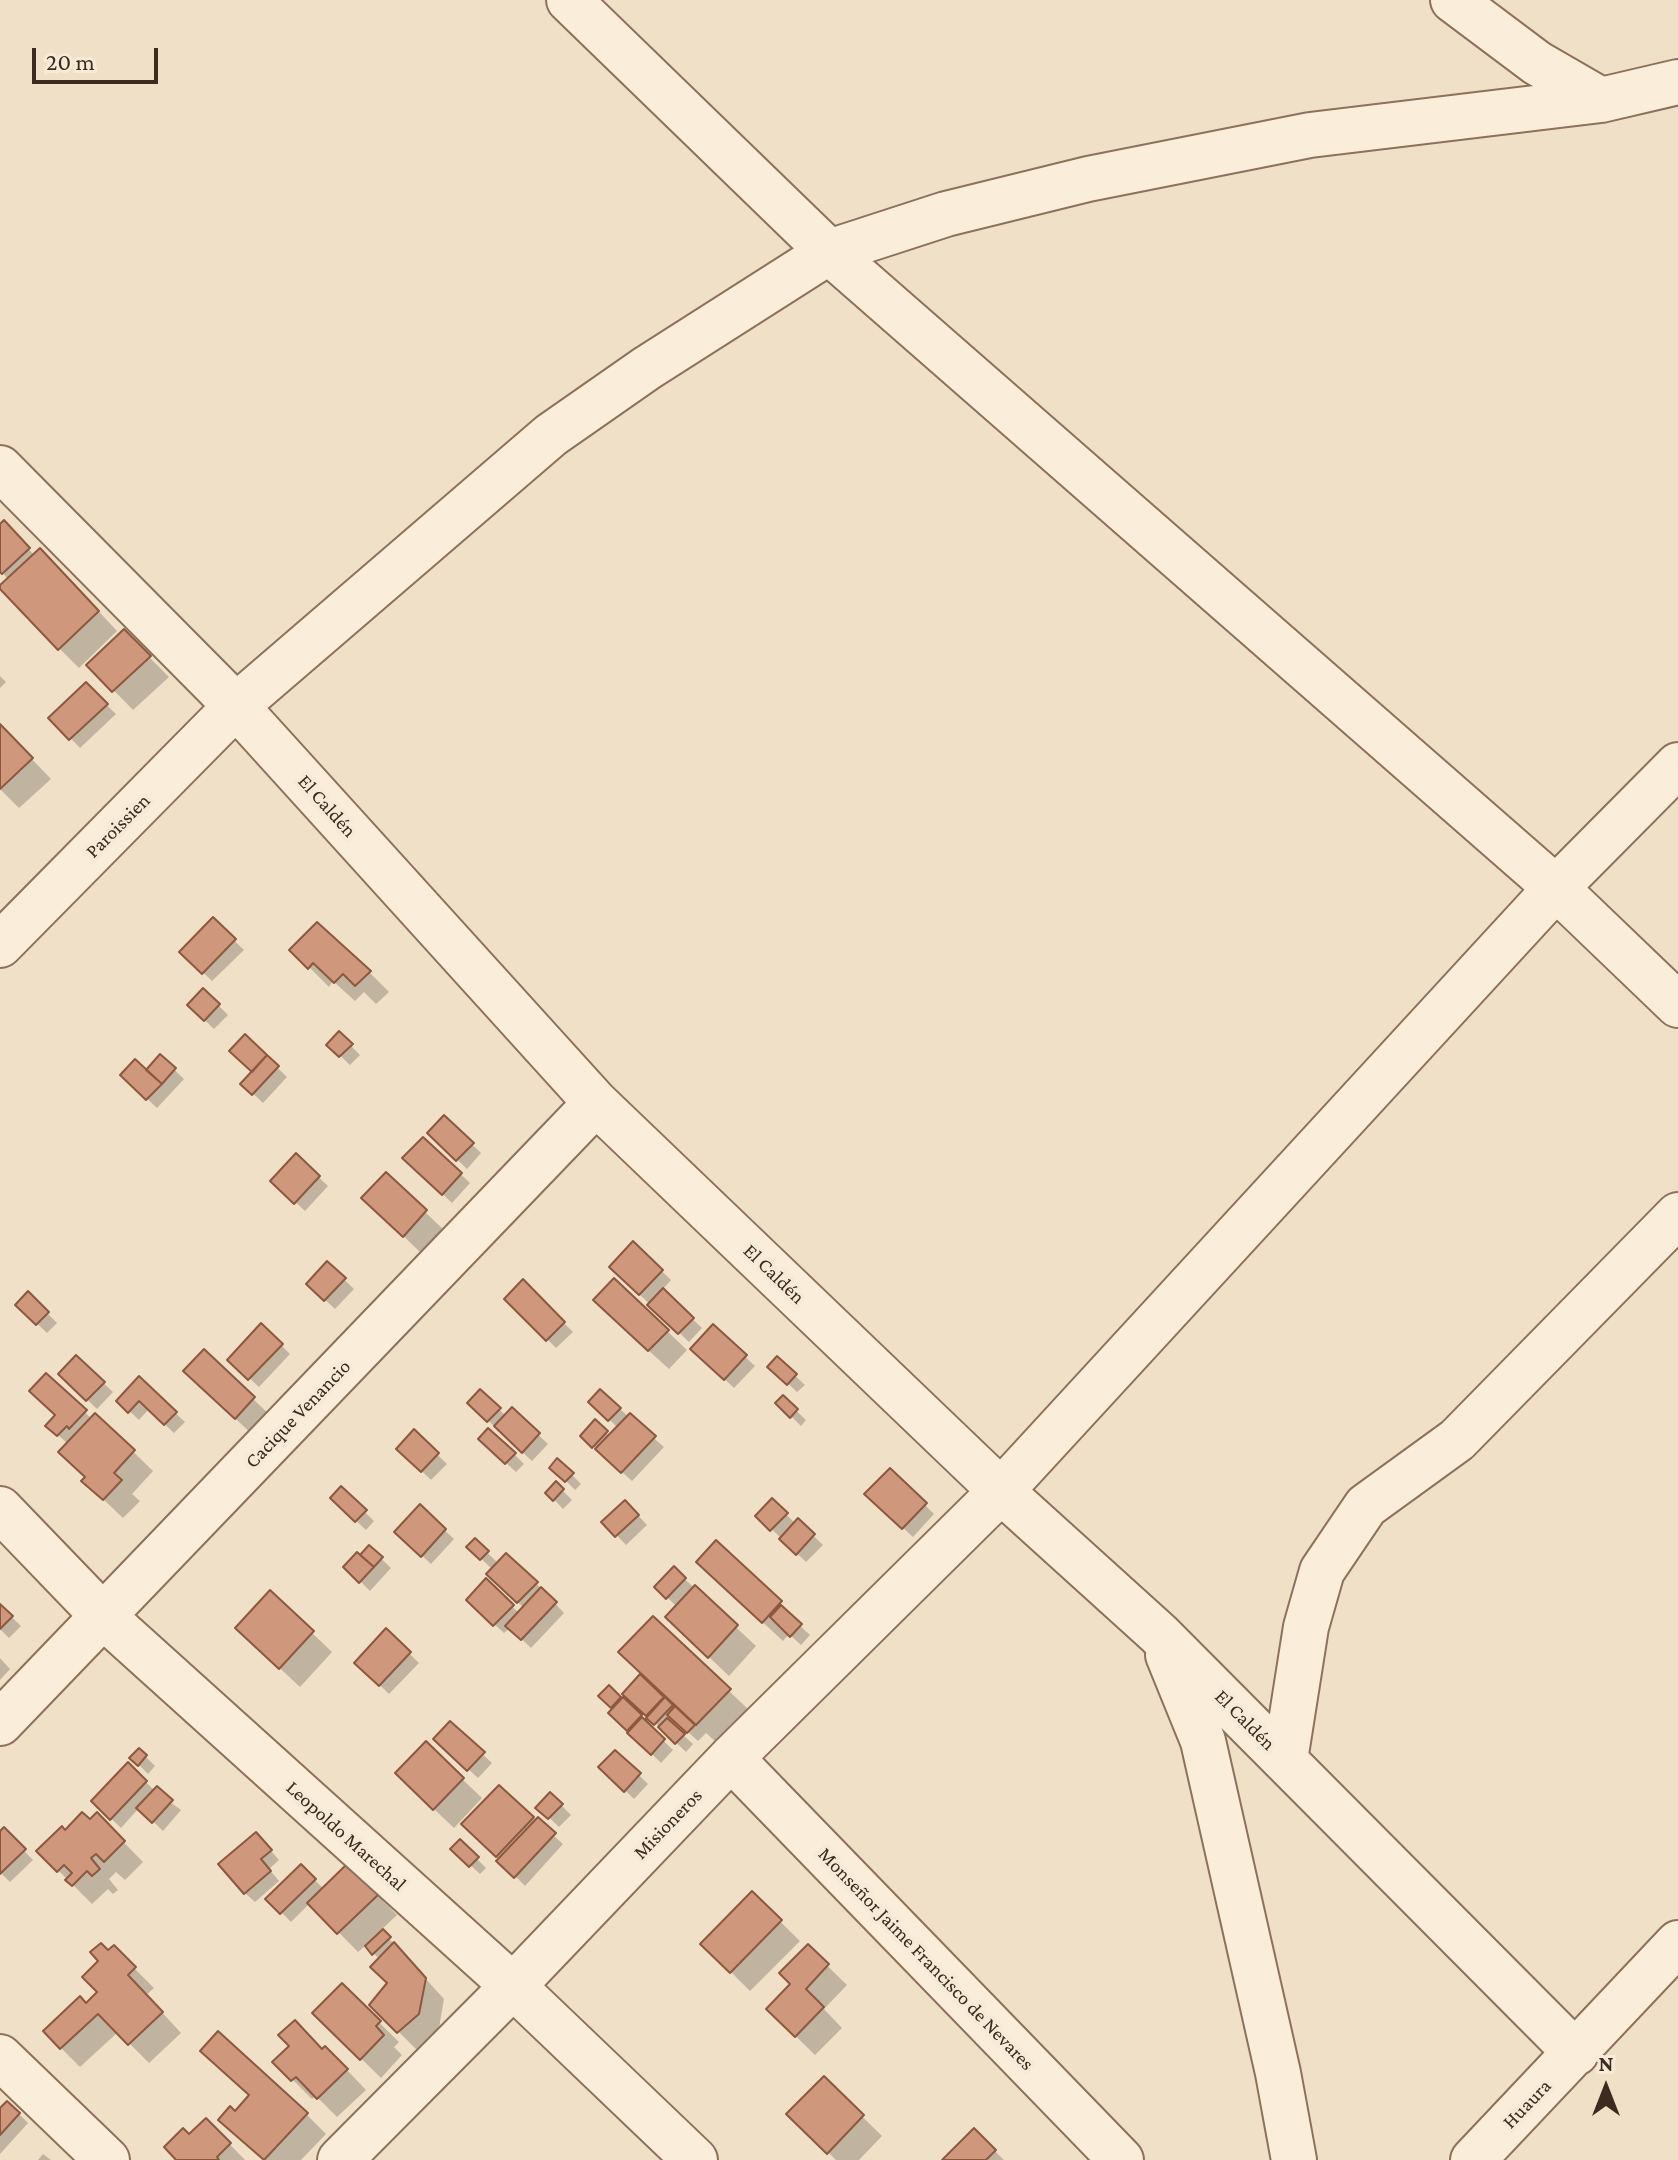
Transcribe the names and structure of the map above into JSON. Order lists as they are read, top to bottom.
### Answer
{
  "streets": {
    "street": [
      "El Caldén",
      "Paroissien",
      "Cacique Venancio",
      "Misioneros",
      "Leopoldo Marechal",
      "Monseñor Jaime Francisco de Nevares",
      "Huaura"
    ]
  },
  "crossings": [
    ["El Caldén", "Paroissien"],
    ["El Caldén", "Cacique Venancio"],
    ["El Caldén", "Misioneros"],
    ["El Caldén", "Huaura"],
    ["Cacique Venancio", "Leopoldo Marechal"],
    ["Misioneros", "Leopoldo Marechal"],
    ["Misioneros", "Monseñor Jaime Francisco de Nevares"]
  ],
  "scale_bar": "20 m",
  "north": "top"
}
